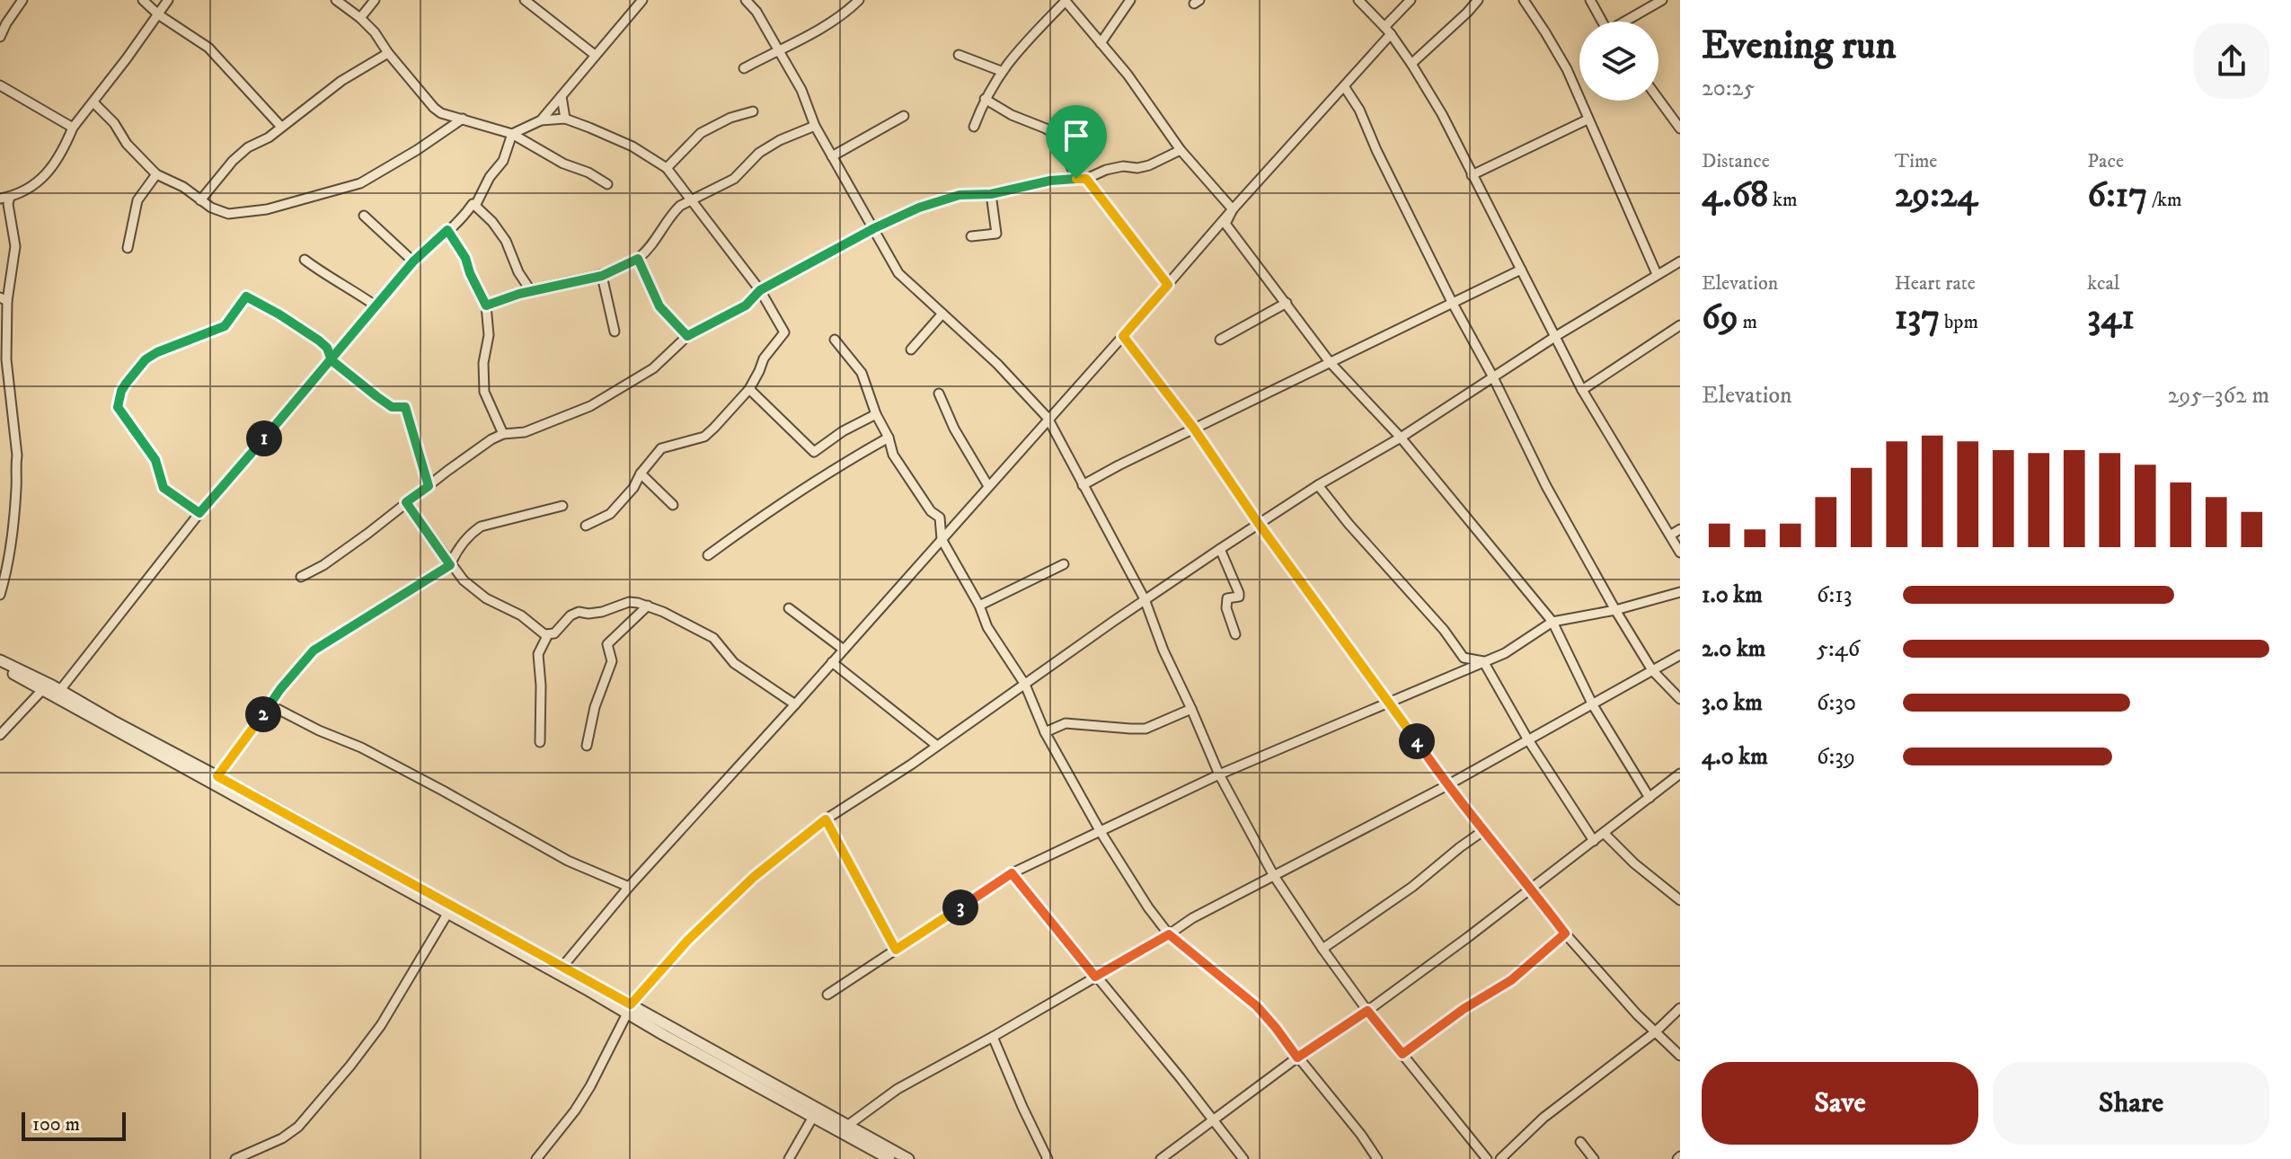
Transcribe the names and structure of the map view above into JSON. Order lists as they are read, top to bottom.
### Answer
{
  "scale_bar": "100 m",
  "page": {
    "heading": ["Evening run", "20:25"],
    "stats": [
      ["Distance", "4.68 km"],
      ["Time", "29:24"],
      ["Pace", "6:17 /km"],
      ["Elevation", "69 m"],
      ["Heart rate", "137 bpm"],
      ["kcal", "341"]
    ],
    "chart": ["Elevation", "295–362 m"],
    "pins": [
      "1",
      "2",
      "4",
      "3"
    ],
    "list": [
      {
        "name": "1.0 km",
        "note": "6:13"
      },
      {
        "name": "2.0 km",
        "note": "5:46"
      },
      {
        "name": "3.0 km",
        "note": "6:30"
      },
      {
        "name": "4.0 km",
        "note": "6:39"
      }
    ],
    "buttons": ["Save", "Share"],
    "scale": "100 m"
  }
}
